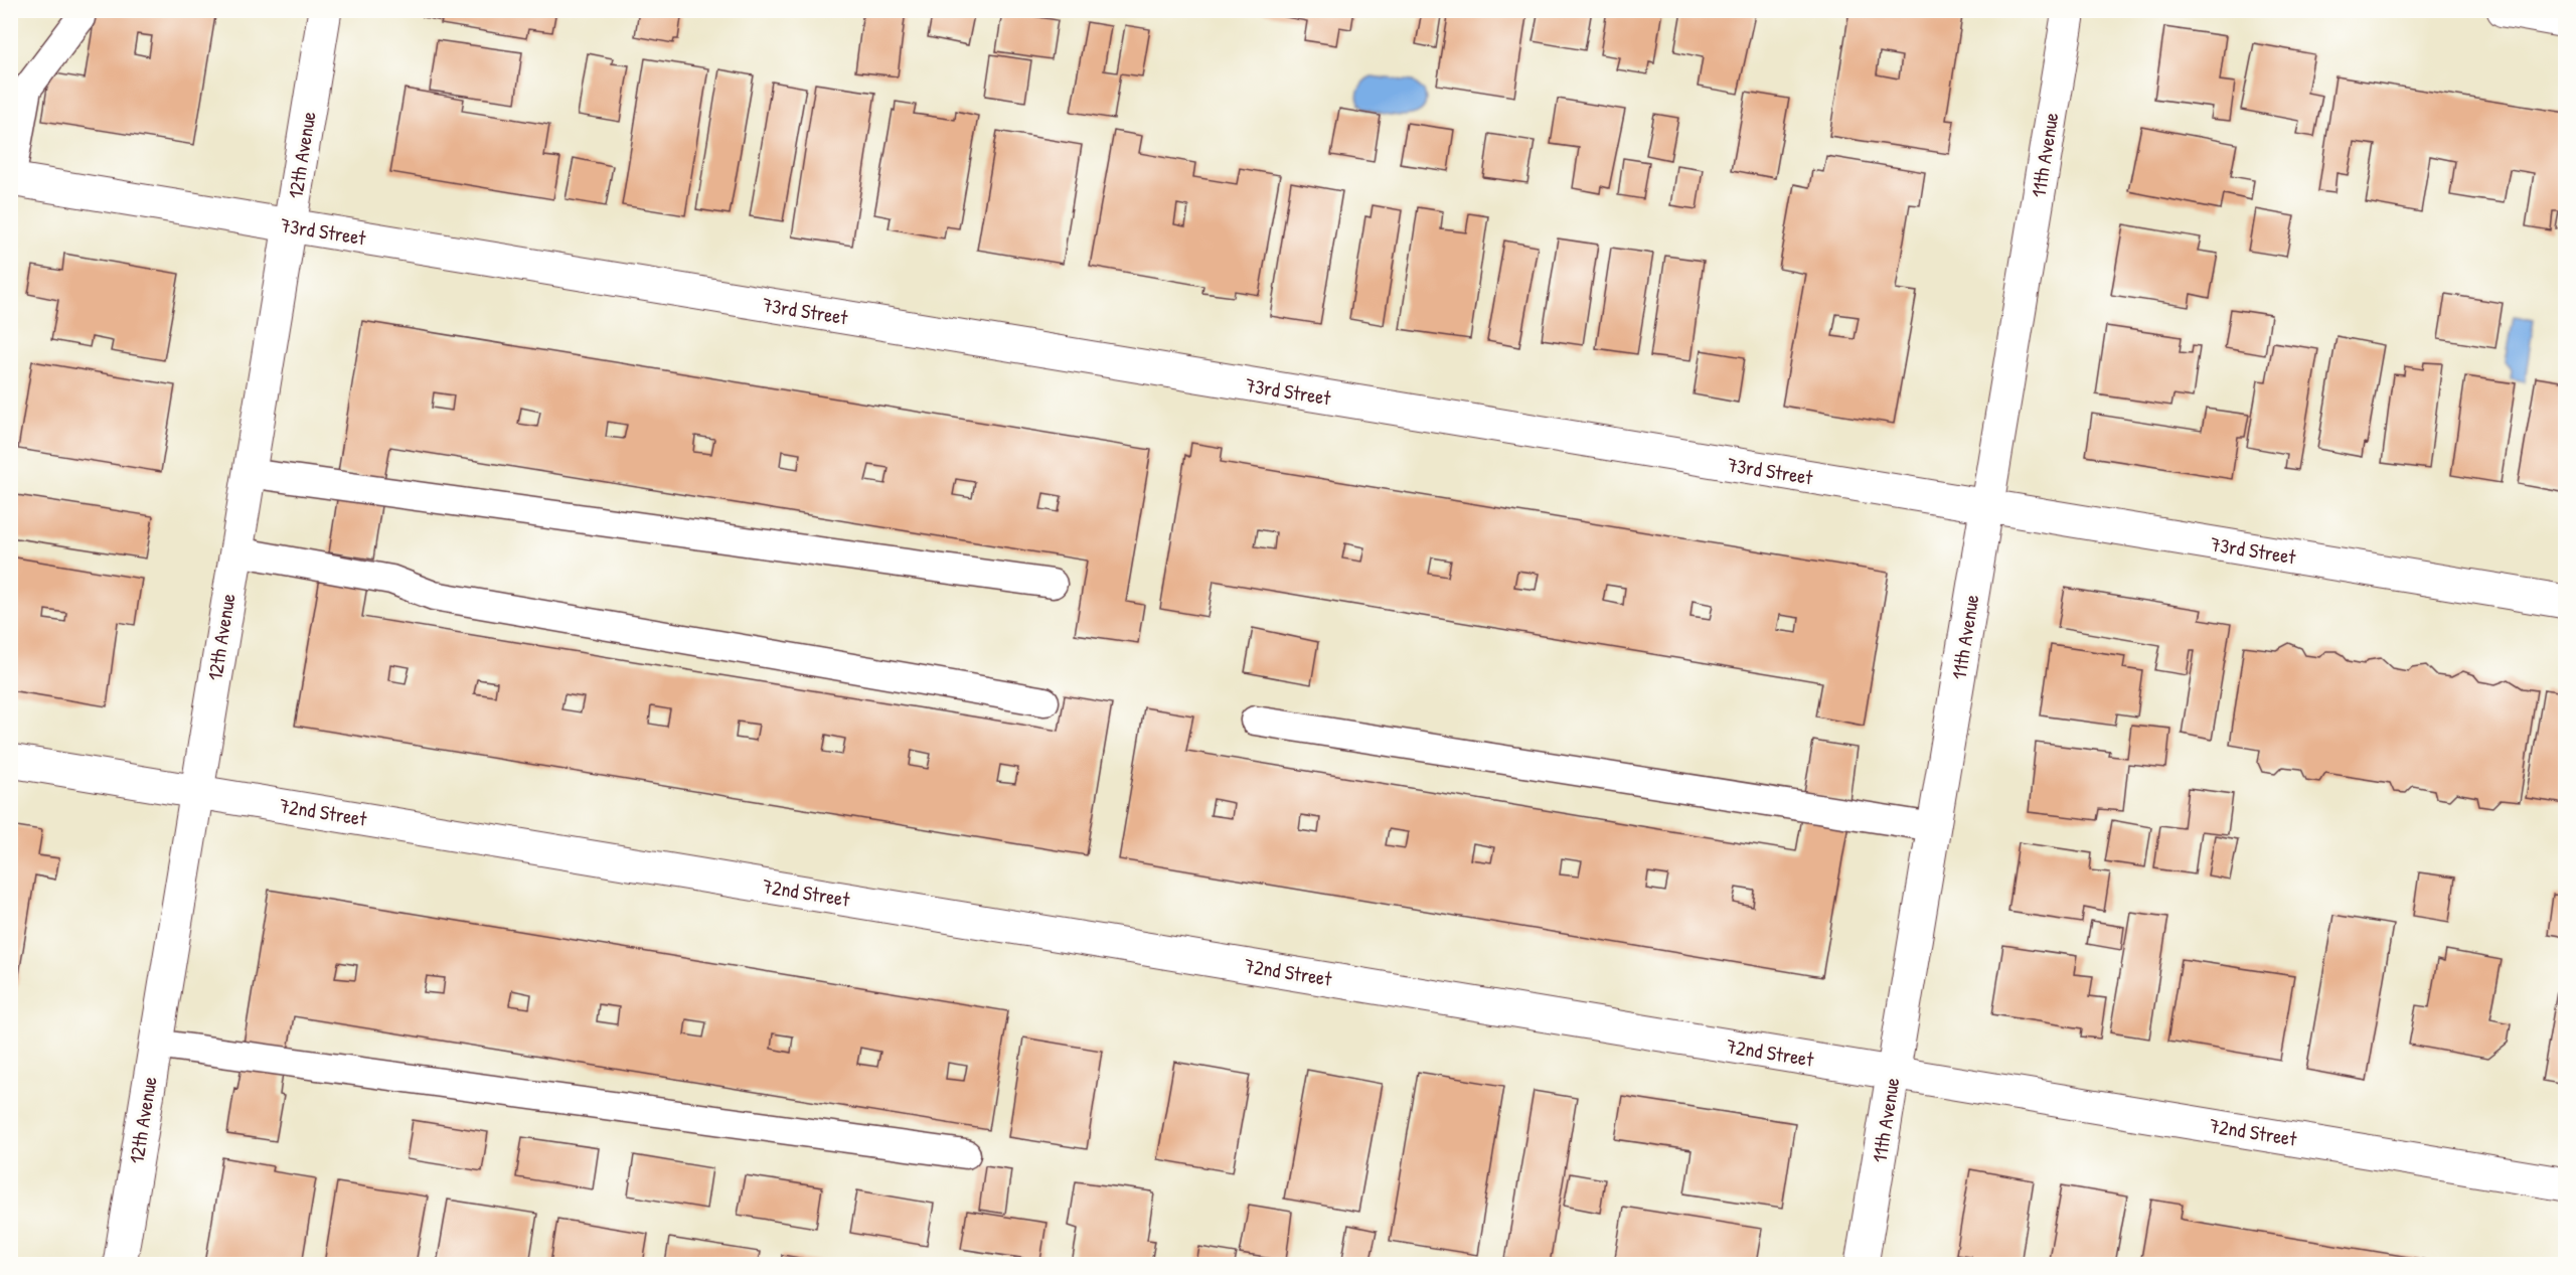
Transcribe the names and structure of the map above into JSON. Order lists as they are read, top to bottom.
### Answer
{
  "streets": {
    "street": [
      "12th Avenue",
      "11th Avenue",
      "73rd Street",
      "72nd Street"
    ]
  },
  "crossings": [
    ["12th Avenue", "73rd Street"],
    ["12th Avenue", "72nd Street"],
    ["11th Avenue", "73rd Street"],
    ["11th Avenue", "72nd Street"]
  ]
}
